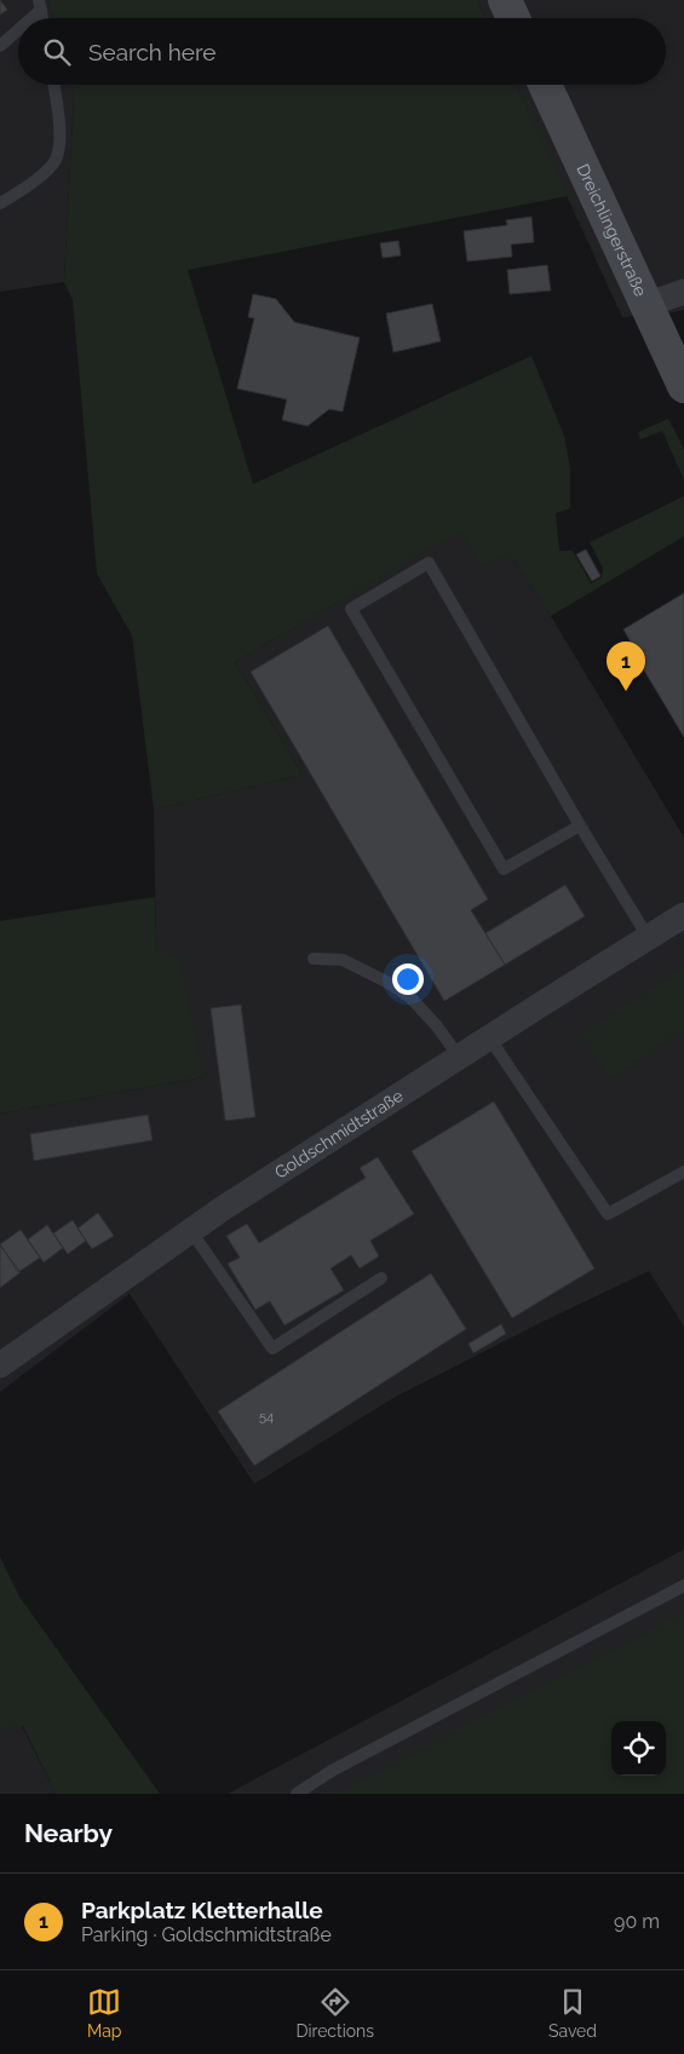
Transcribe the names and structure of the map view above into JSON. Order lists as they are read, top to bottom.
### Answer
{
  "streets": {
    "street": ["Dreichlingerstraße", "Goldschmidtstraße"]
  },
  "house_numbers": ["54"],
  "page": {
    "search": "Search here",
    "pins": "1",
    "heading": "Nearby",
    "list": [
      {
        "mark": "1",
        "name": "Parkplatz Kletterhalle",
        "note": "Parking · Goldschmidtstraße",
        "value": "90 m"
      }
    ],
    "nav": ["Map", "Directions", "Saved"]
  }
}
